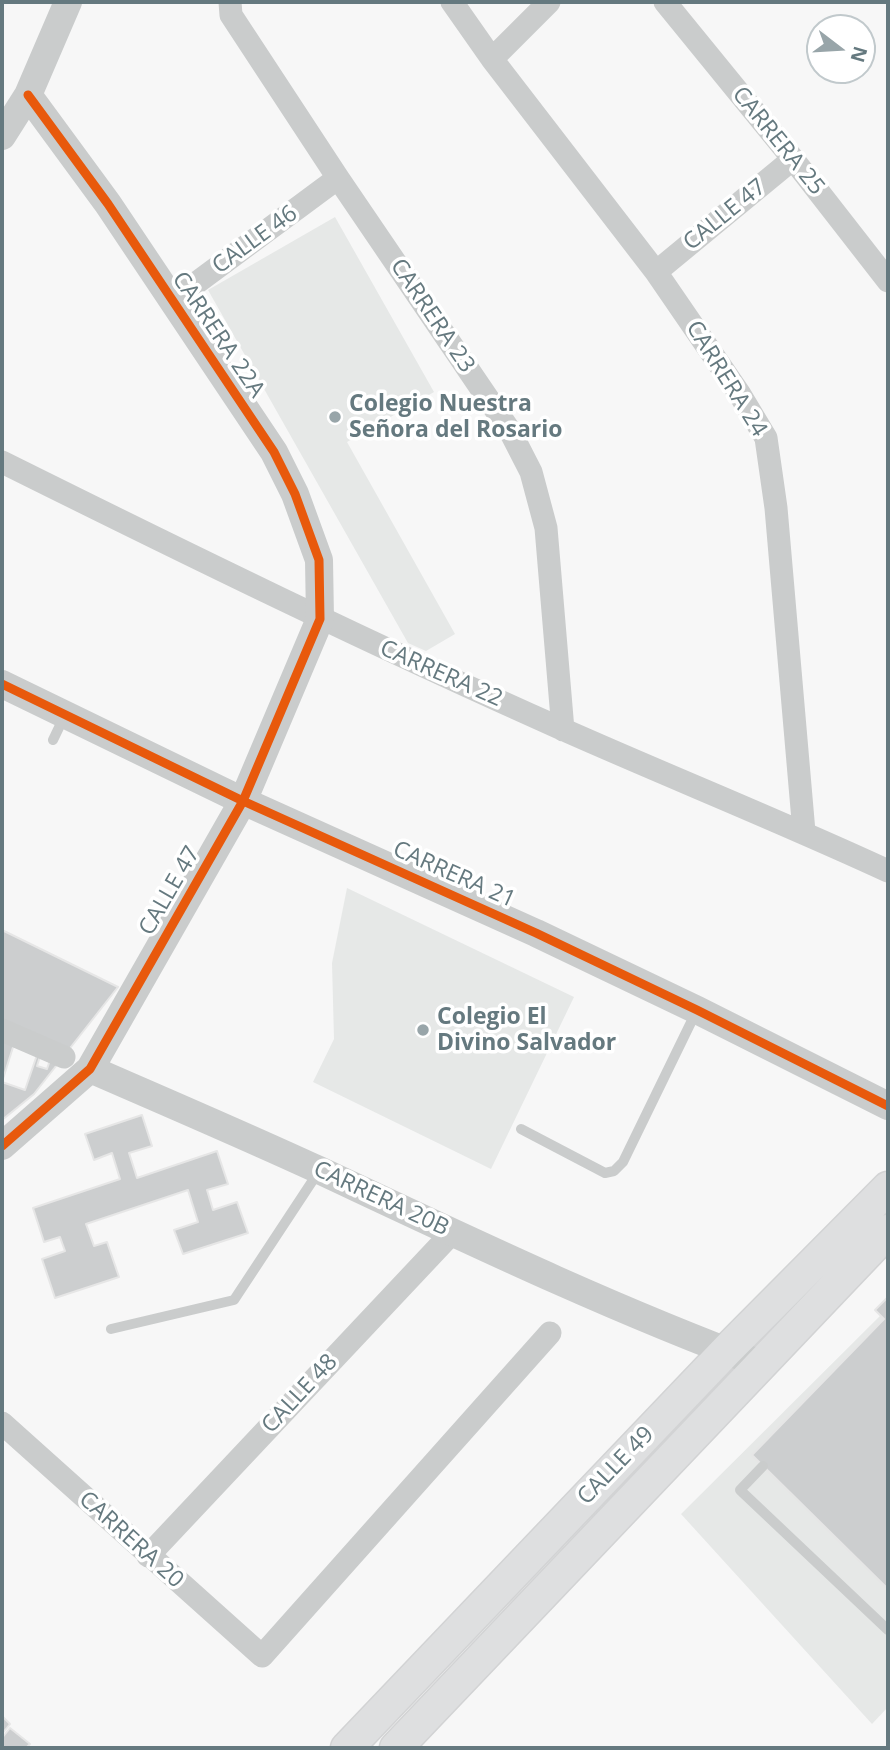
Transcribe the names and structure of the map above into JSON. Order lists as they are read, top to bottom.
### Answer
{
  "streets": {
    "main road": ["CALLE 49"],
    "street": [
      "CARRERA 25",
      "CALLE 47",
      "CALLE 46",
      "CARRERA 23",
      "CARRERA 22A",
      "CARRERA 24",
      "CARRERA 22",
      "CARRERA 21",
      "CARRERA 20B",
      "CALLE 48",
      "CARRERA 20"
    ]
  },
  "crossings": [
    ["CARRERA 25", "CALLE 47"],
    ["CALLE 47", "CARRERA 22A"],
    ["CALLE 47", "CARRERA 24"],
    ["CALLE 47", "CARRERA 22"],
    ["CALLE 47", "CARRERA 21"],
    ["CALLE 47", "CARRERA 20B"],
    ["CALLE 46", "CARRERA 23"],
    ["CALLE 46", "CARRERA 22A"],
    ["CARRERA 23", "CARRERA 22"],
    ["CARRERA 22A", "CARRERA 22"],
    ["CARRERA 24", "CARRERA 22"],
    ["CARRERA 20B", "CALLE 48"],
    ["CARRERA 20B", "CALLE 49"],
    ["CALLE 48", "CARRERA 20"]
  ],
  "places": ["Colegio Nuestra Señora del Rosario", "Colegio El Divino Salvador"],
  "north": "right"
}
